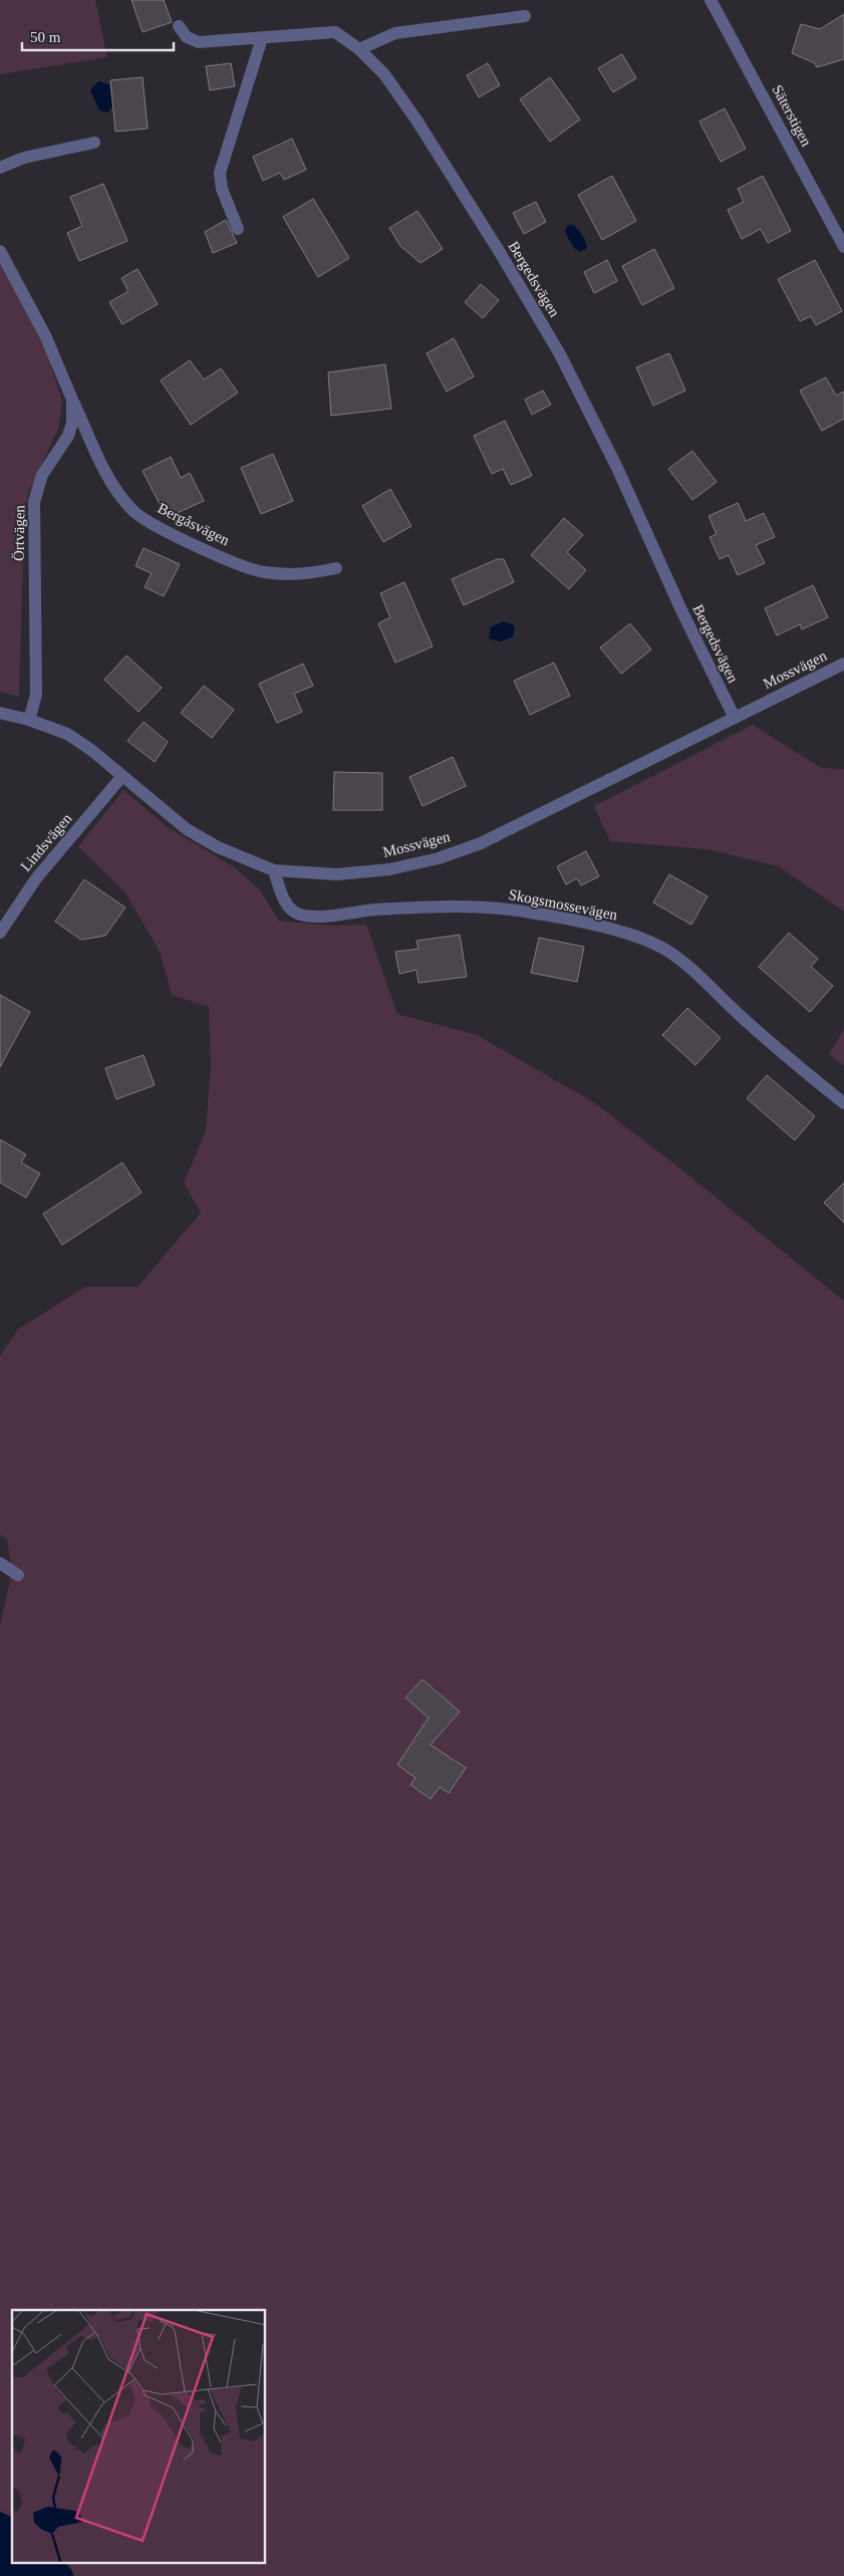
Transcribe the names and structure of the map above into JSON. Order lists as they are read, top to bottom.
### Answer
{
  "streets": {
    "street": [
      "Säterstigen",
      "Bergedsvägen",
      "Bergåsvägen",
      "Örtvägen",
      "Mossvägen",
      "Lindsvägen",
      "Skogsmossevägen"
    ]
  },
  "crossings": [
    ["Bergedsvägen", "Mossvägen"],
    ["Bergåsvägen", "Örtvägen"],
    ["Örtvägen", "Mossvägen"],
    ["Mossvägen", "Lindsvägen"],
    ["Mossvägen", "Skogsmossevägen"]
  ],
  "scale_bar": "50 m"
}
